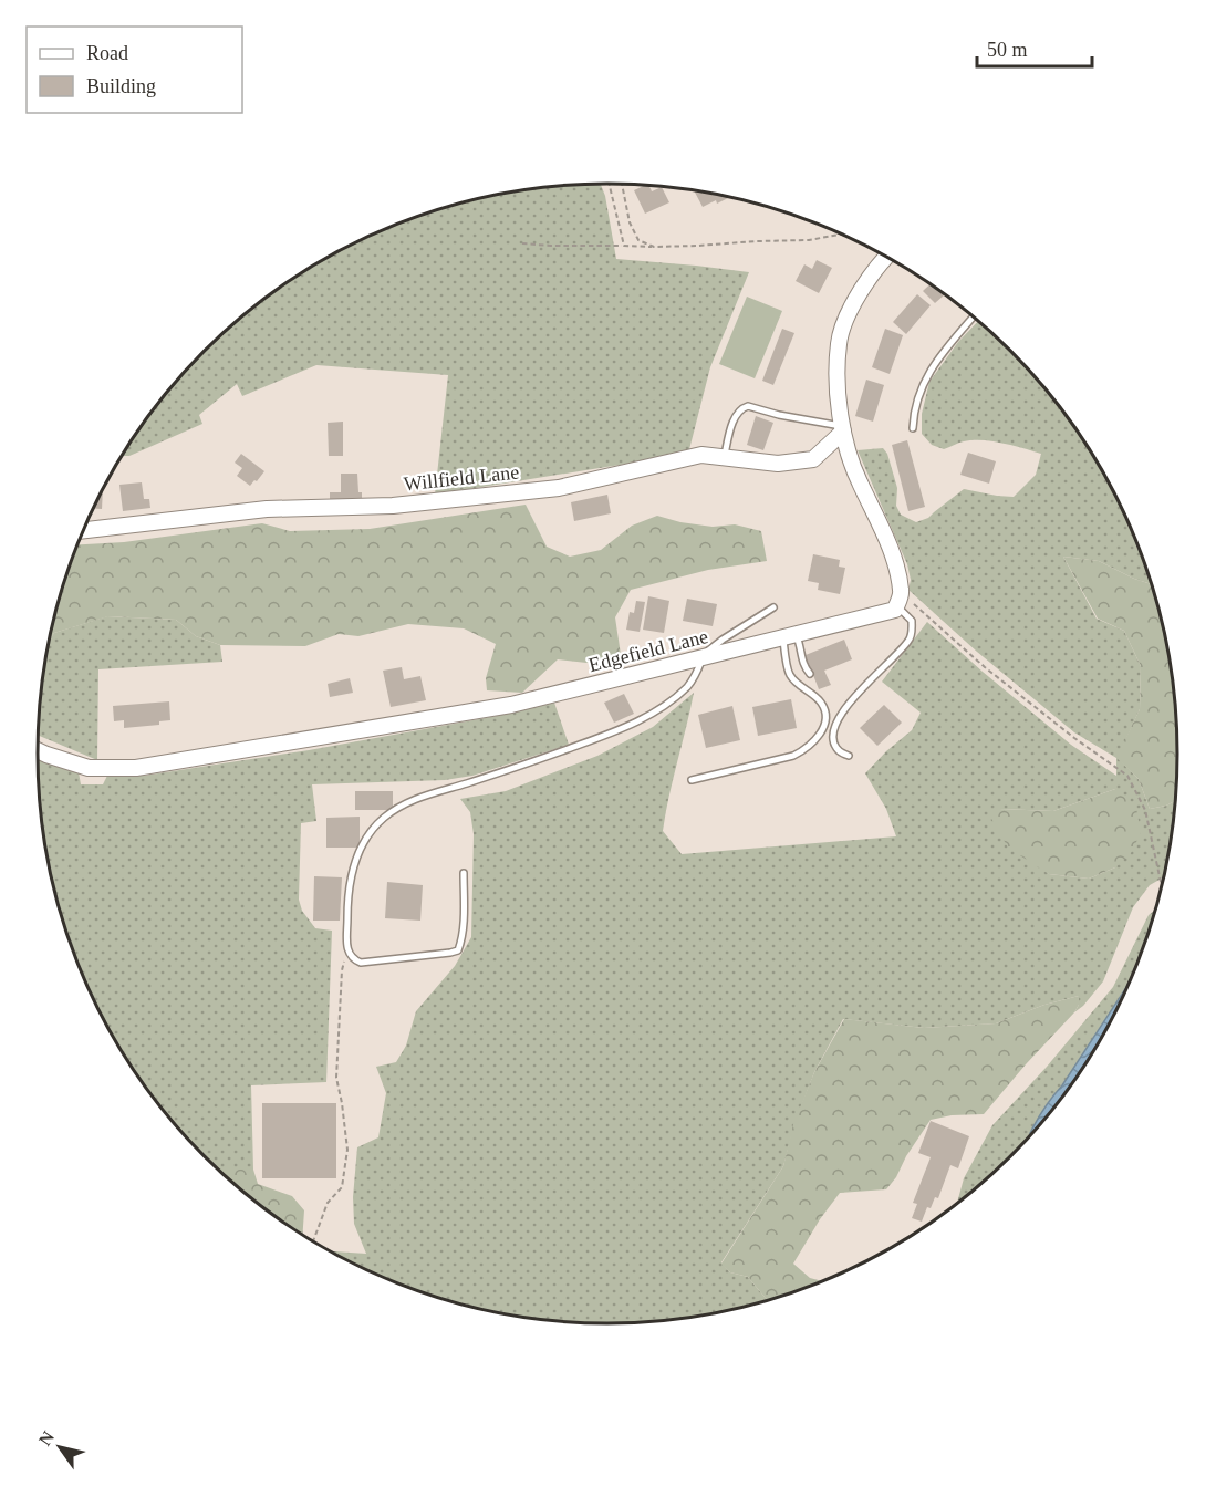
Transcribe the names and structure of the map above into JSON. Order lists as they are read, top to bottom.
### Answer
{
  "streets": {
    "street": ["Willfield Lane", "Edgefield Lane"]
  },
  "legend": ["Road", "Building"],
  "scale_bar": "50 m",
  "north": "top left"
}
